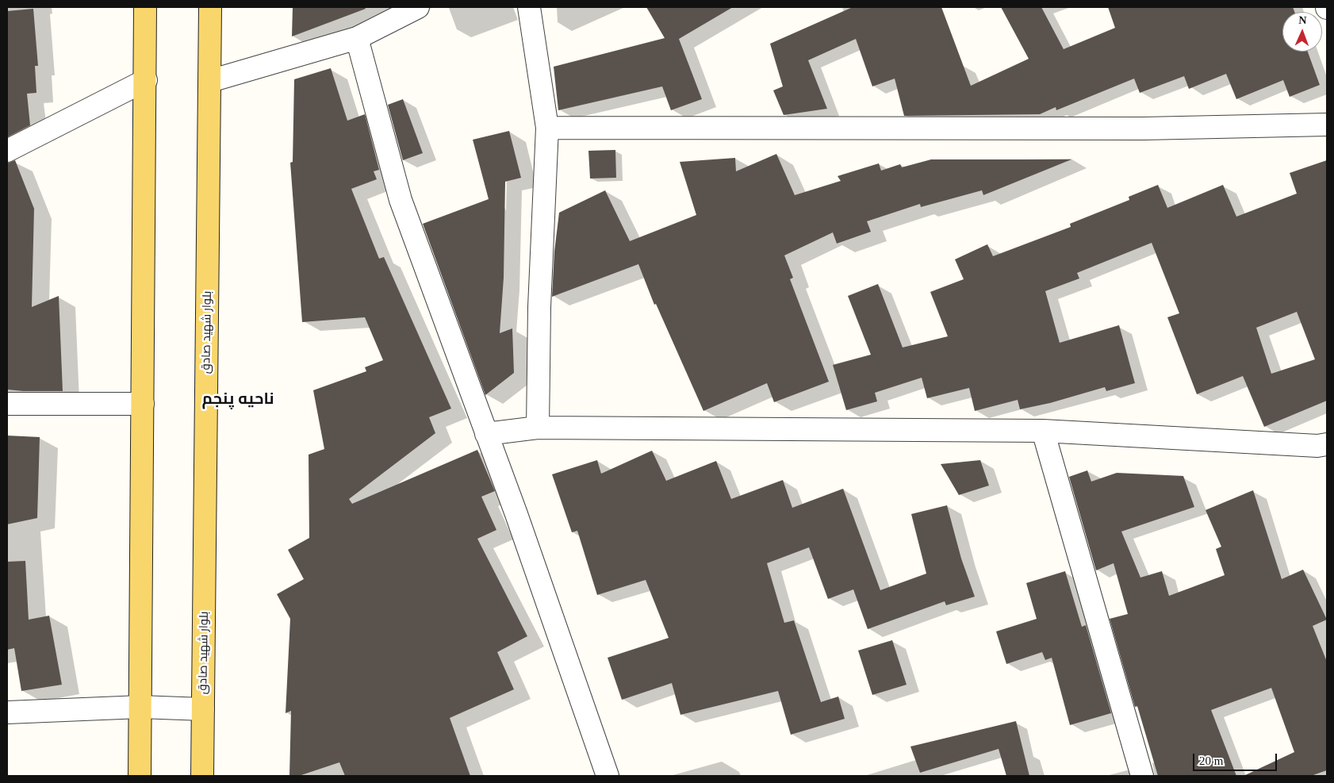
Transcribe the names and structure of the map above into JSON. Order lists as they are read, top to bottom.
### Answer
{
  "streets": {
    "main road": ["بلوار شهید صادق"]
  },
  "districts": ["ناحیه پنجم"],
  "scale_bar": "20 m",
  "north": "top"
}
